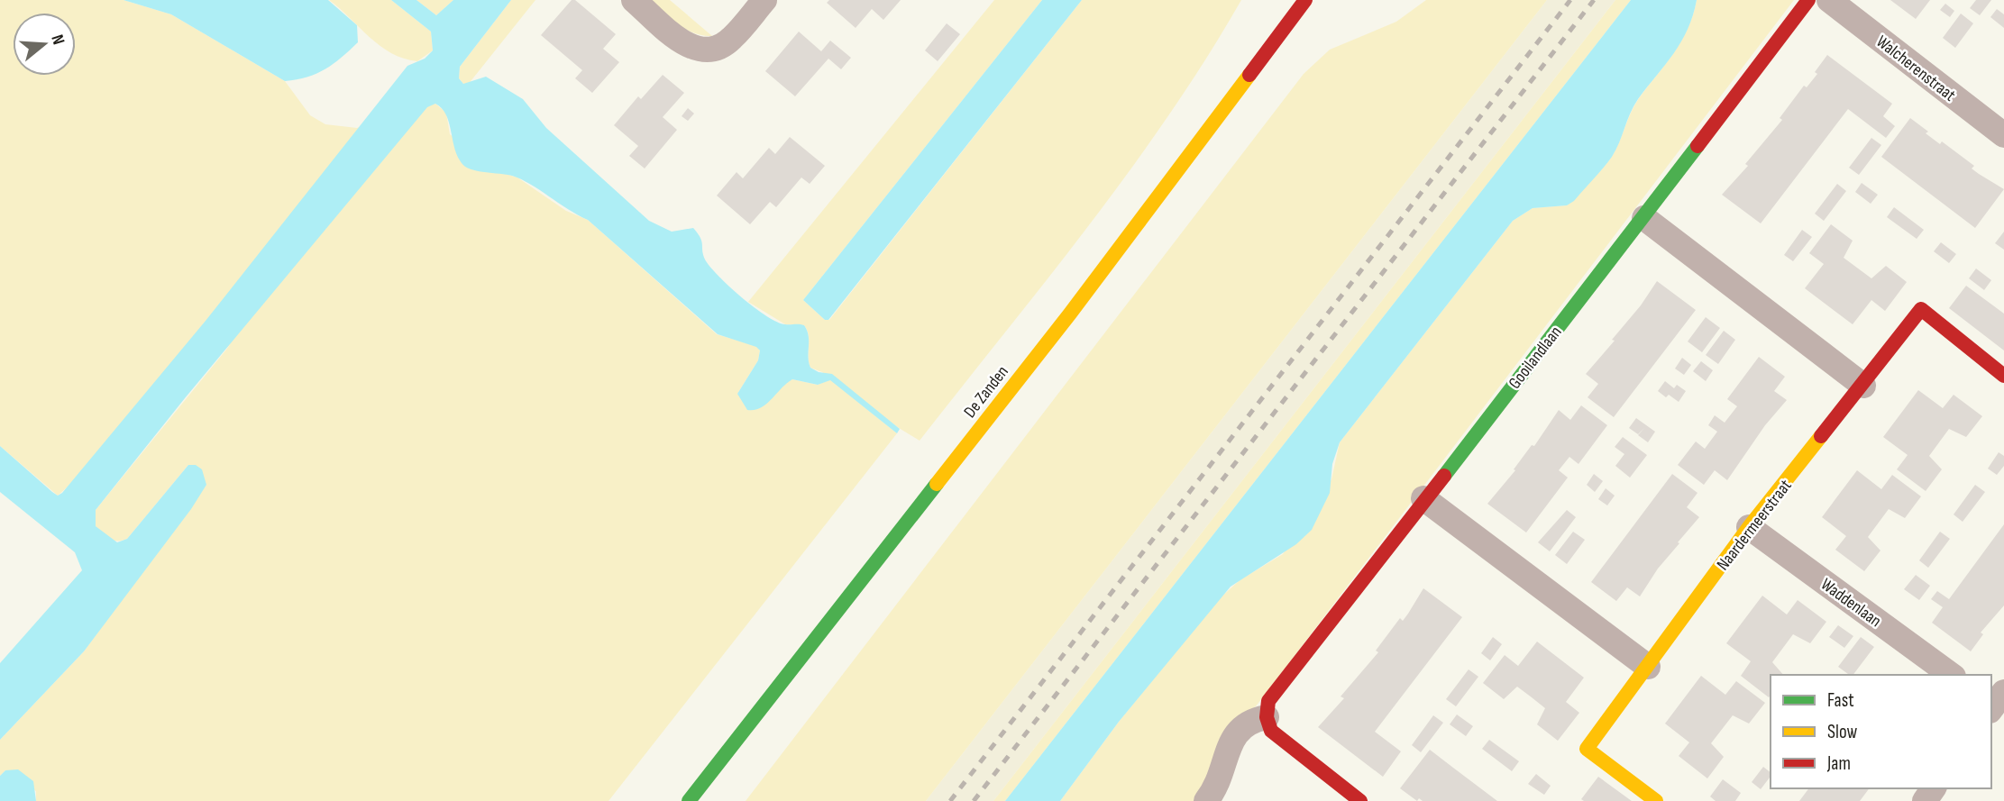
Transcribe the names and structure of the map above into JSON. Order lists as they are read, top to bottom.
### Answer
{
  "streets": {
    "street": [
      "Walcherenstraat",
      "Gooilandlaan",
      "De Zanden",
      "Naardermeerstraat",
      "Waddenlaan"
    ]
  },
  "crossings": [
    ["Naardermeerstraat", "Waddenlaan"]
  ],
  "legend": ["Fast", "Slow", "Jam"],
  "north": "right"
}
